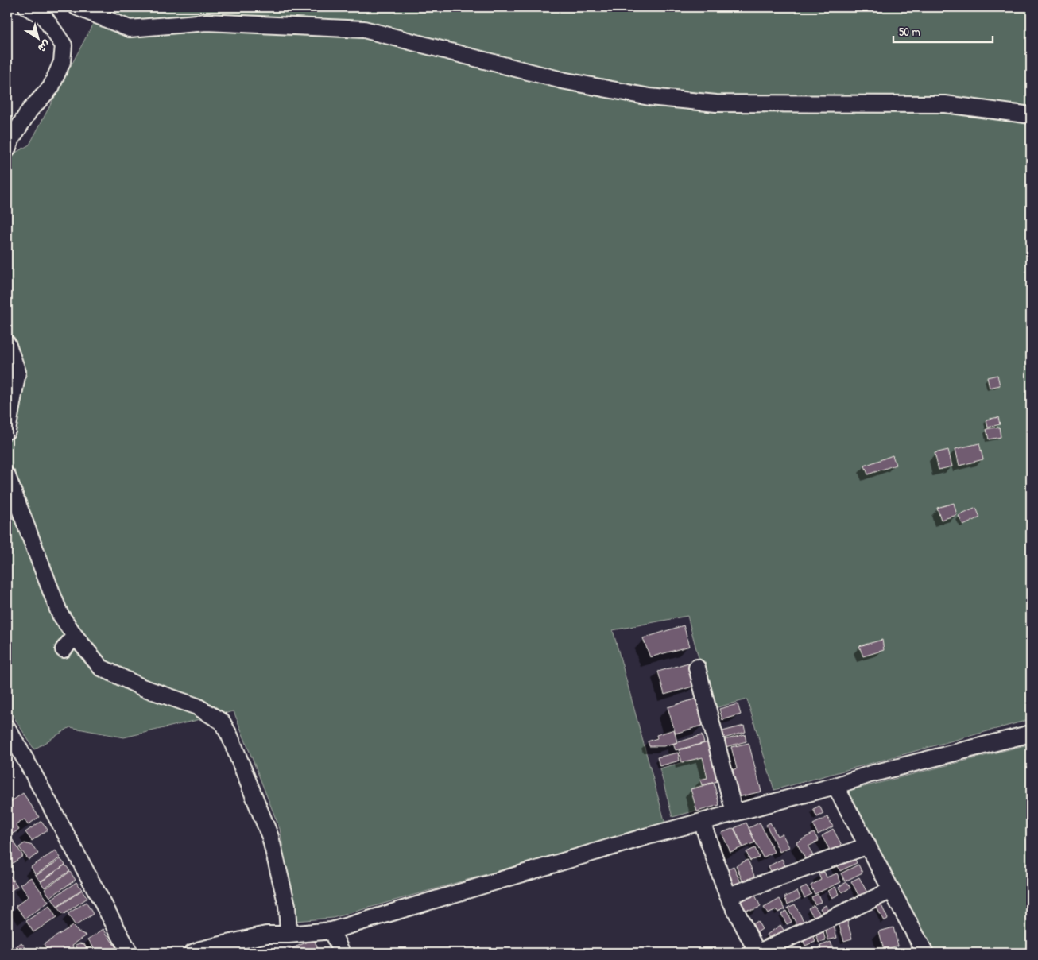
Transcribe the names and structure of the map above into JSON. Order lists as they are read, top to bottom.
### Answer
{
  "scale_bar": "50 m",
  "north": "bottom right"
}
